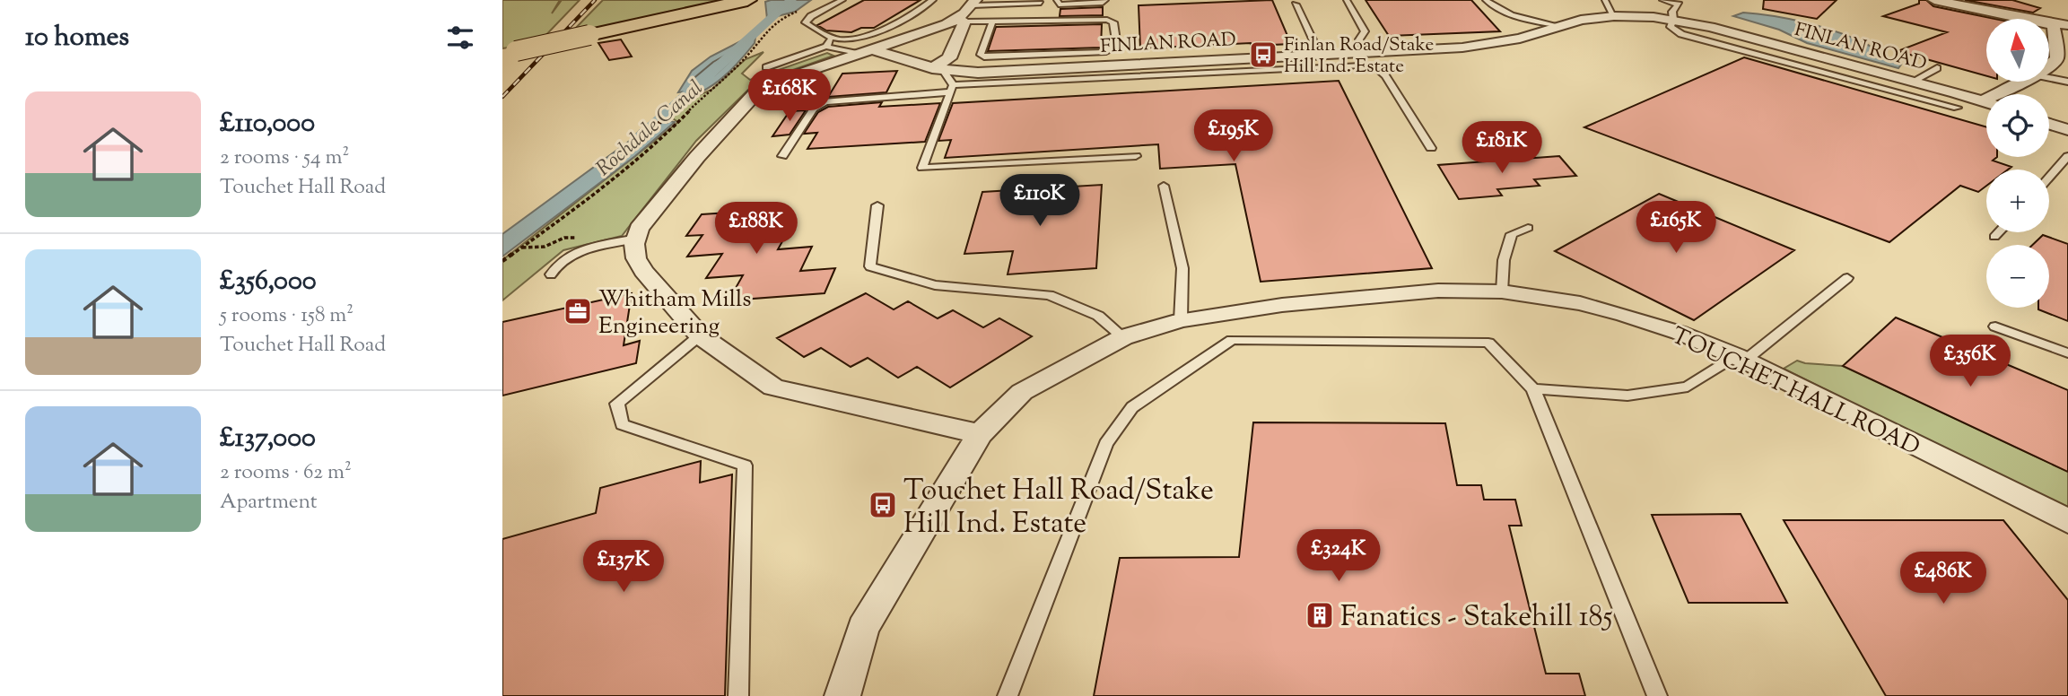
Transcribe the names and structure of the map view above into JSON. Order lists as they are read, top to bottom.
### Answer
{
  "streets": {
    "street": ["FINLAN ROAD", "TOUCHET HALL ROAD"]
  },
  "water": ["Rochdale Canal"],
  "places": {
    "bus stop": ["Finlan Road/Stake Hill Ind. Estate", "Touchet Hall Road/Stake Hill Ind. Estate"],
    "office": ["Whitham Mills Engineering"],
    "building": ["Fanatics - Stakehill 185"]
  },
  "north": "top",
  "page": {
    "heading": "10 homes",
    "map_buttons": ["+", "−"],
    "price": [
      "£168K",
      "£195K",
      "£181K",
      "£110K",
      "£165K",
      "£188K",
      "£356K",
      "£324K",
      "£137K",
      "£486K"
    ],
    "list": [
      {
        "name": "£110,000",
        "note": "2 rooms · 54 m² · Touchet Hall Road"
      },
      {
        "name": "£356,000",
        "note": "5 rooms · 158 m² · Touchet Hall Road"
      },
      {
        "name": "£137,000",
        "note": "2 rooms · 62 m² · Apartment"
      }
    ]
  }
}
